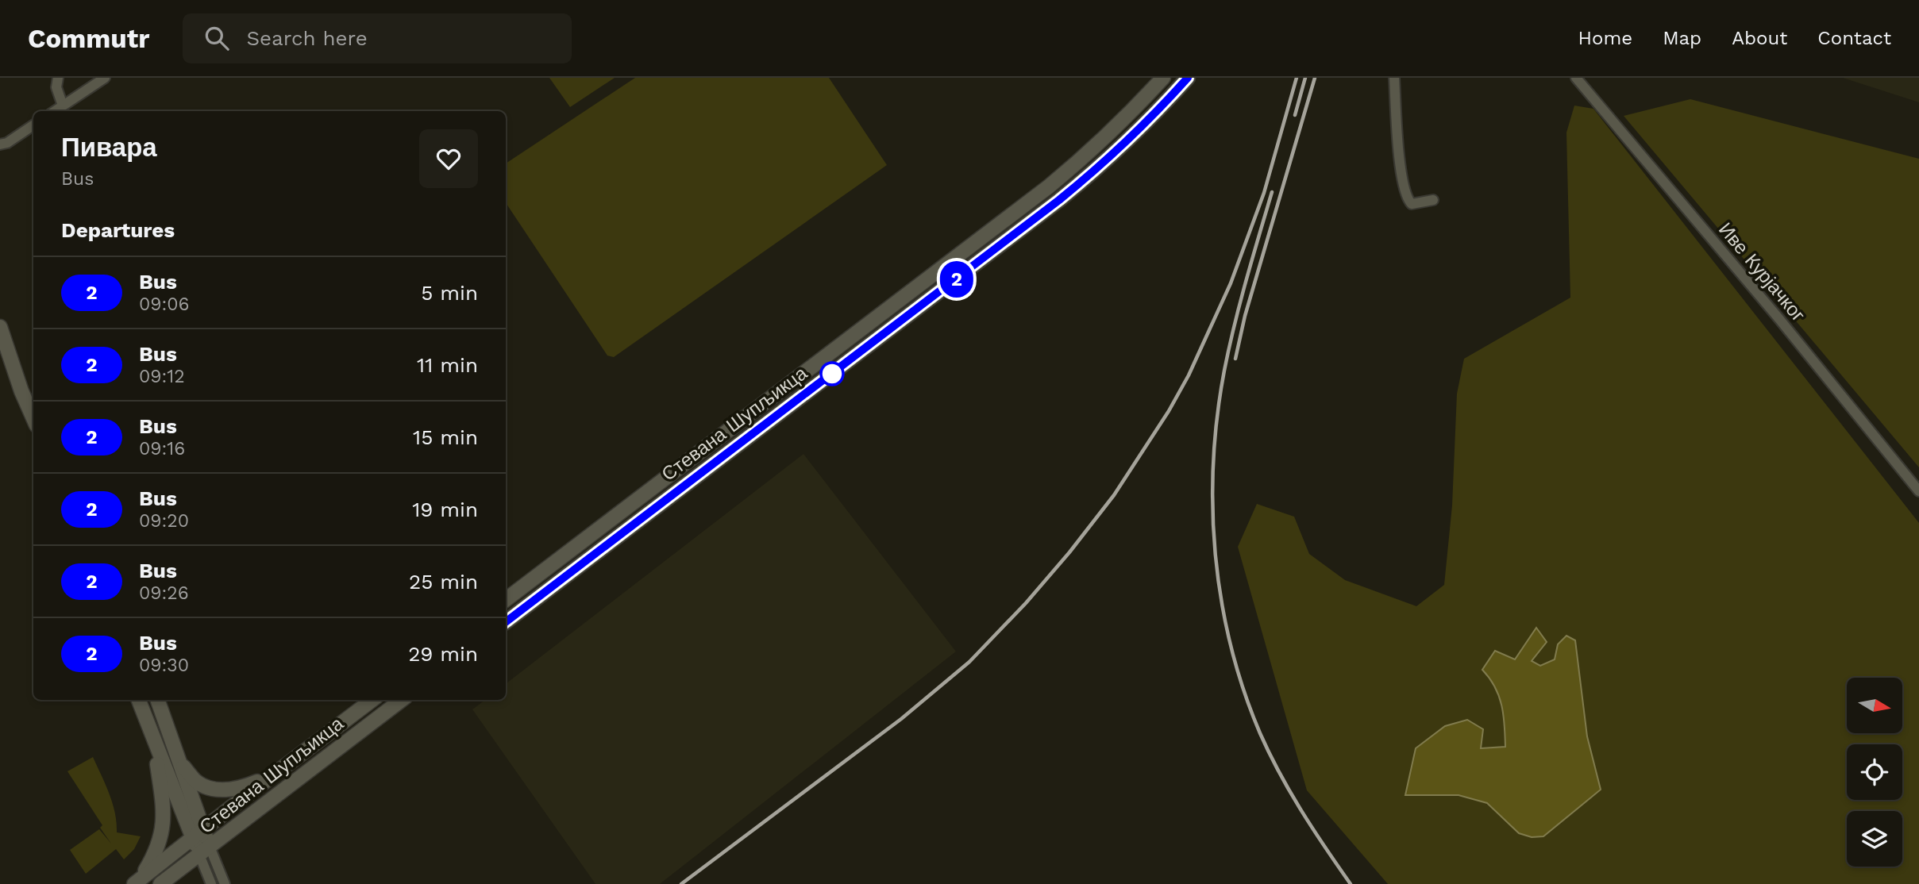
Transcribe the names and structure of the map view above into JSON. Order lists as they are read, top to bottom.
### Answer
{
  "streets": {
    "main road": ["Стевана Шупљикца"],
    "street": ["Иве Курјачког"]
  },
  "lines": ["bus line 2"],
  "north": "right",
  "page": {
    "header": "Commutr",
    "search": "Search here",
    "nav": [
      "Home",
      "Map",
      "About",
      "Contact"
    ],
    "on_map": "2",
    "heading": [
      ["Пивара", "Bus"],
      "Departures"
    ],
    "list": [
      {
        "mark": "2",
        "name": "Bus",
        "note": "09:06",
        "value": "5 min"
      },
      {
        "mark": "2",
        "name": "Bus",
        "note": "09:12",
        "value": "11 min"
      },
      {
        "mark": "2",
        "name": "Bus",
        "note": "09:16",
        "value": "15 min"
      },
      {
        "mark": "2",
        "name": "Bus",
        "note": "09:20",
        "value": "19 min"
      },
      {
        "mark": "2",
        "name": "Bus",
        "note": "09:26",
        "value": "25 min"
      },
      {
        "mark": "2",
        "name": "Bus",
        "note": "09:30",
        "value": "29 min"
      }
    ]
  }
}
